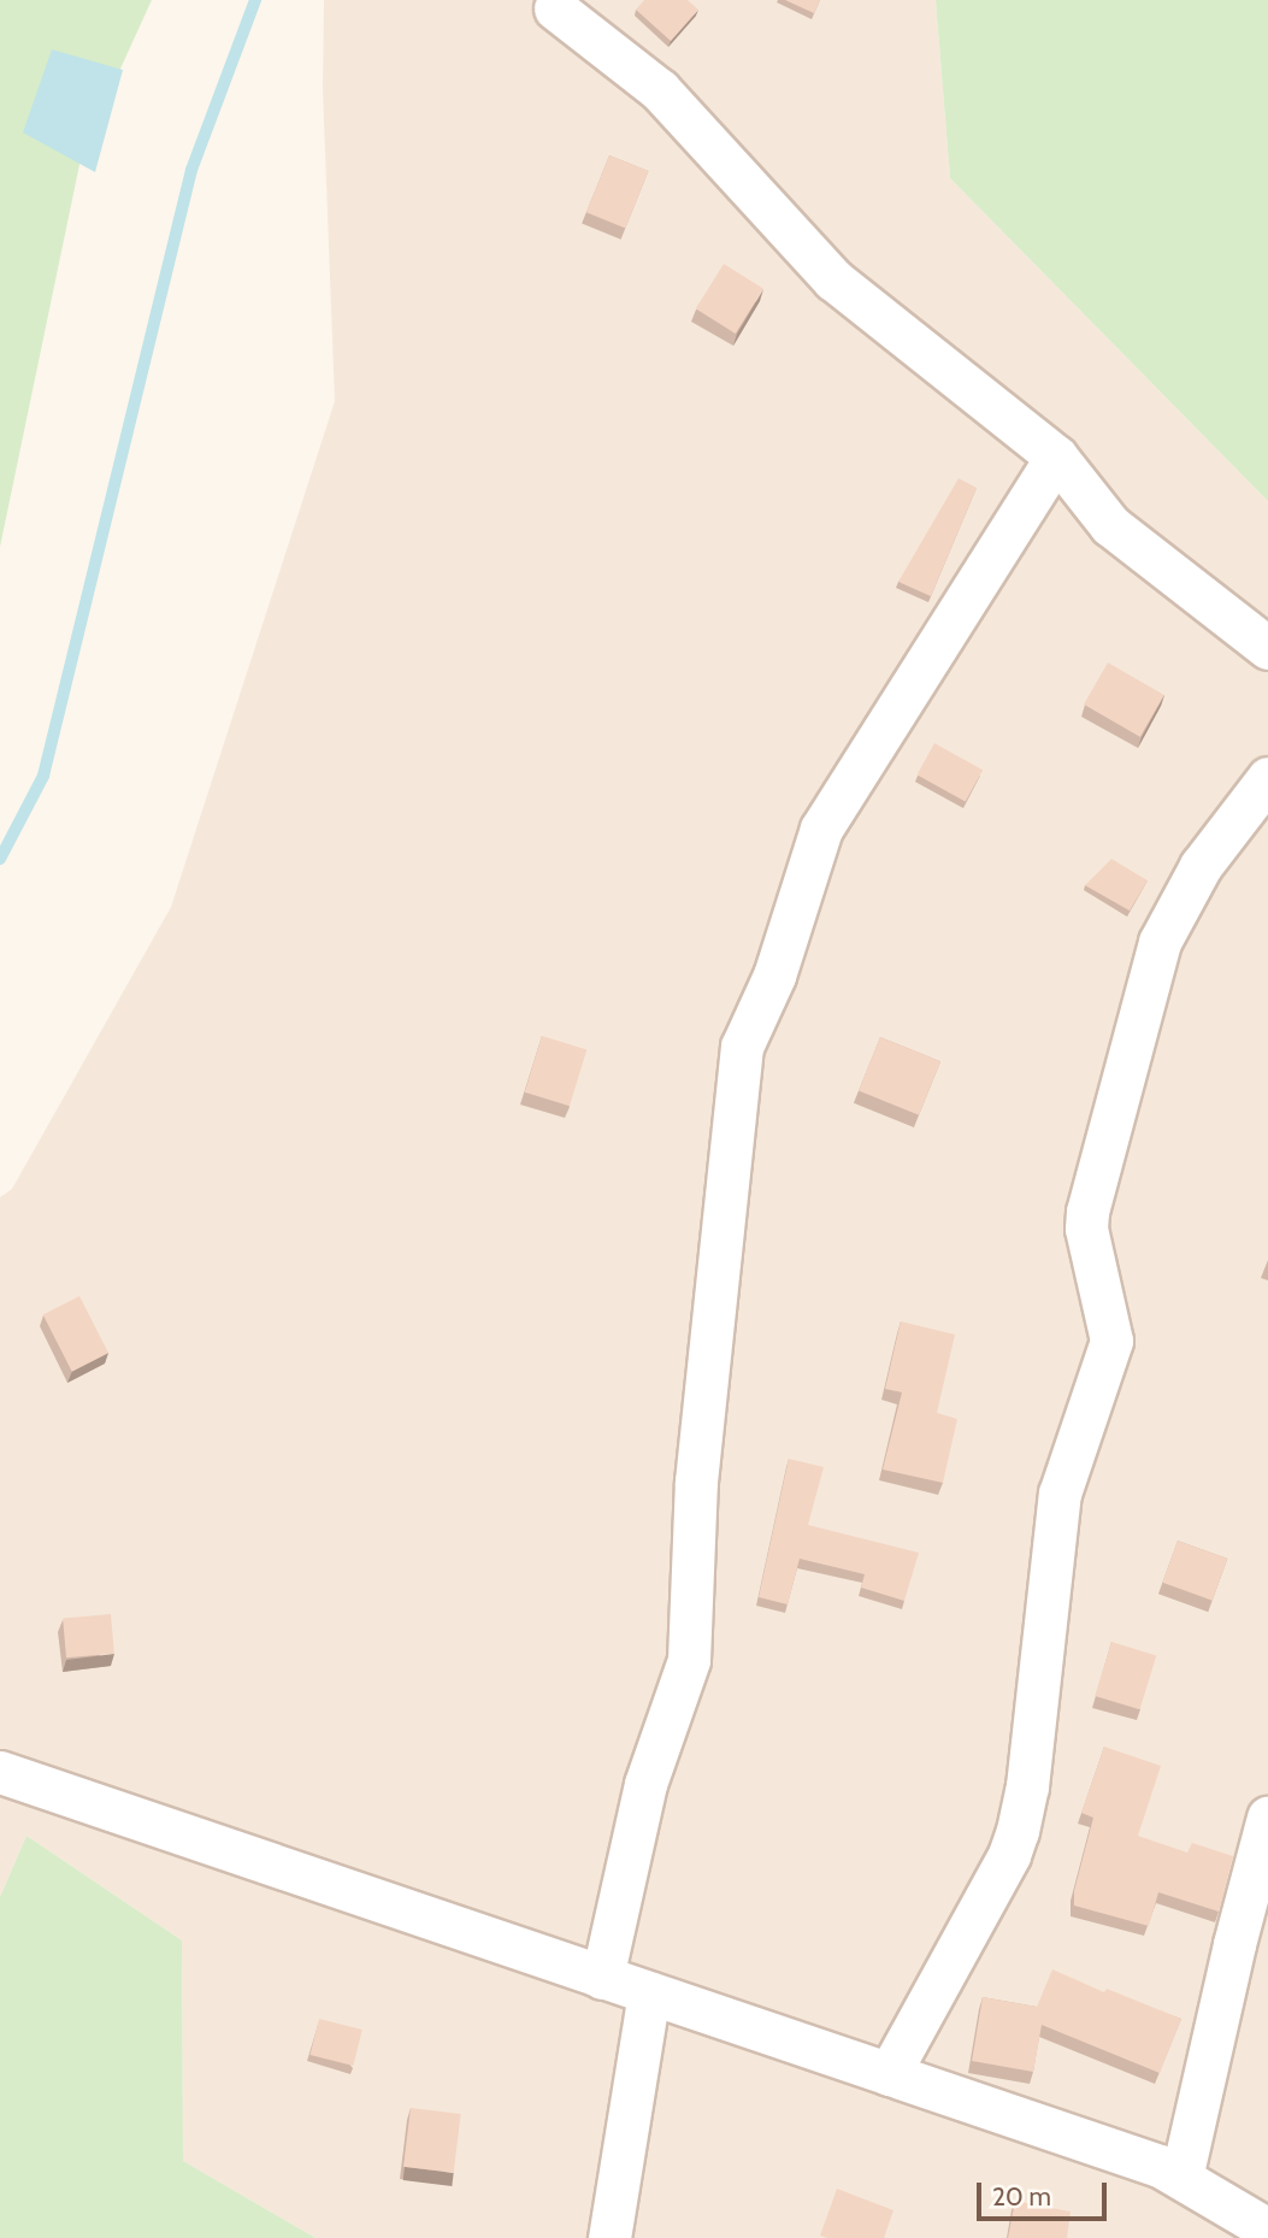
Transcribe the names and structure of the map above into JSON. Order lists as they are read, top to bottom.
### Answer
{
  "scale_bar": "20 m"
}
